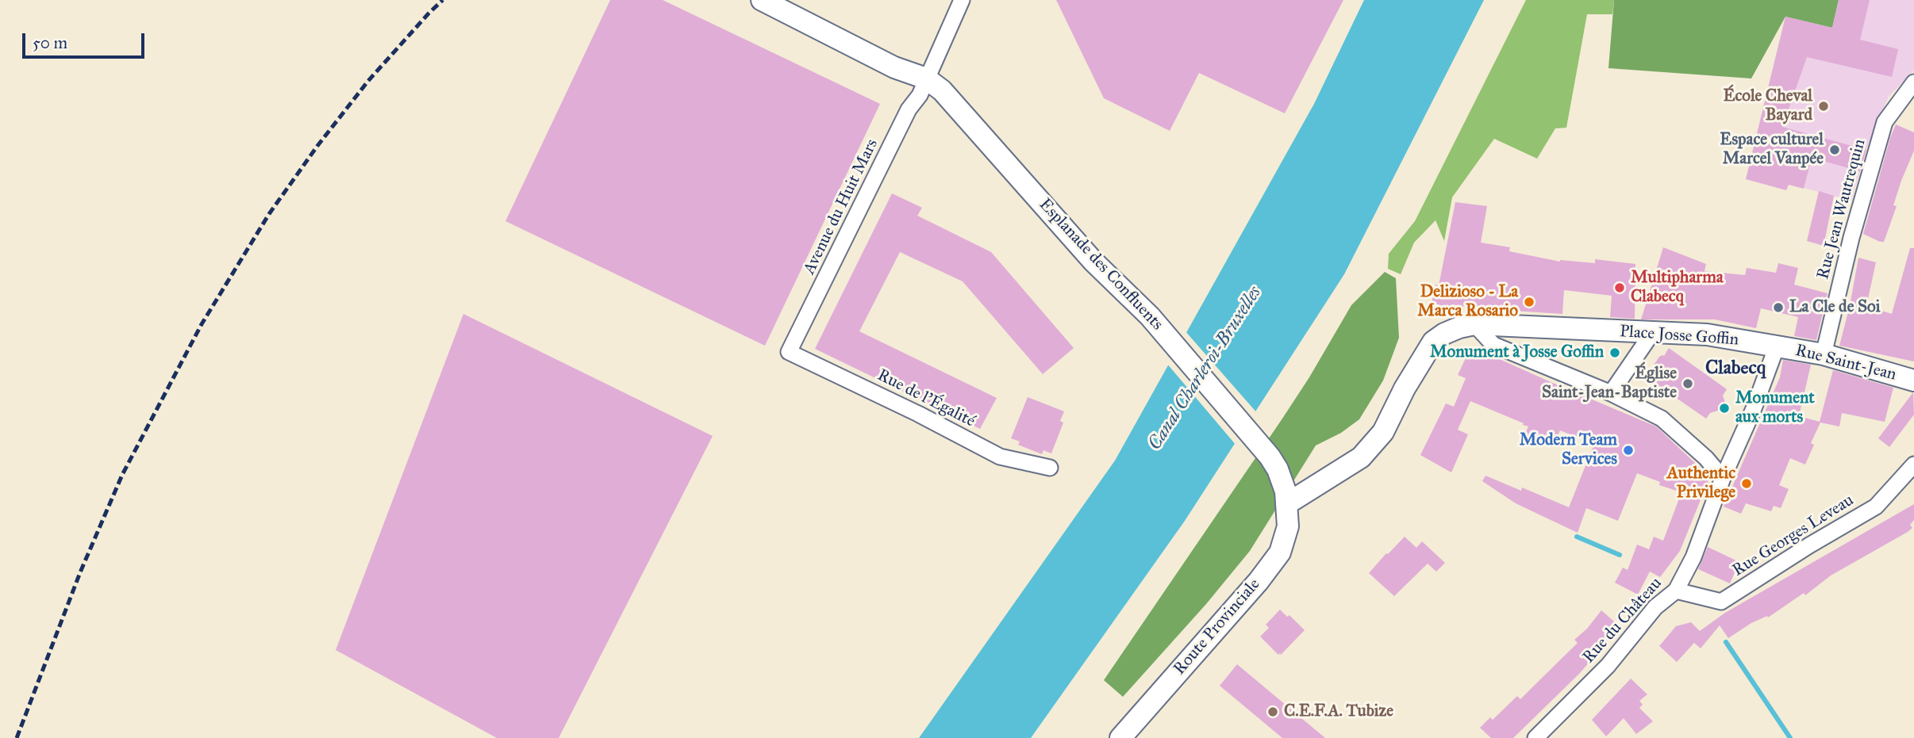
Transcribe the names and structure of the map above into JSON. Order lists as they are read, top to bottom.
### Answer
{
  "streets": {
    "main road": [
      "Esplanade des Confluents",
      "Place Josse Goffin",
      "Rue Saint-Jean",
      "Route Provinciale"
    ],
    "street": [
      "Avenue du Huit Mars",
      "Rue Jean Wautrequin",
      "Rue de l'Égalité",
      "Rue Georges Leveau",
      "Rue du Château"
    ]
  },
  "crossings": [
    ["Avenue du Huit Mars", "Esplanade des Confluents"],
    ["Avenue du Huit Mars", "Rue de l'Égalité"],
    ["Rue Jean Wautrequin", "Rue Saint-Jean"],
    ["Esplanade des Confluents", "Route Provinciale"],
    ["Place Josse Goffin", "Rue Saint-Jean"],
    ["Rue Georges Leveau", "Rue du Château"]
  ],
  "districts": ["Clabecq"],
  "water": ["Canal Charleroi-Bruxelles"],
  "places": [
    "École Cheval Bayard",
    "Espace culturel Marcel Vanpée",
    "Multipharma Clabecq",
    "Delizioso - La Marca Rosario",
    "La Cle de Soi",
    "Monument à Josse Goffin",
    "Église Saint-Jean-Baptiste",
    "Monument aux morts",
    "Modern Team Services",
    "Authentic Privilege",
    "C.E.F.A. Tubize"
  ],
  "scale_bar": "50 m"
}
